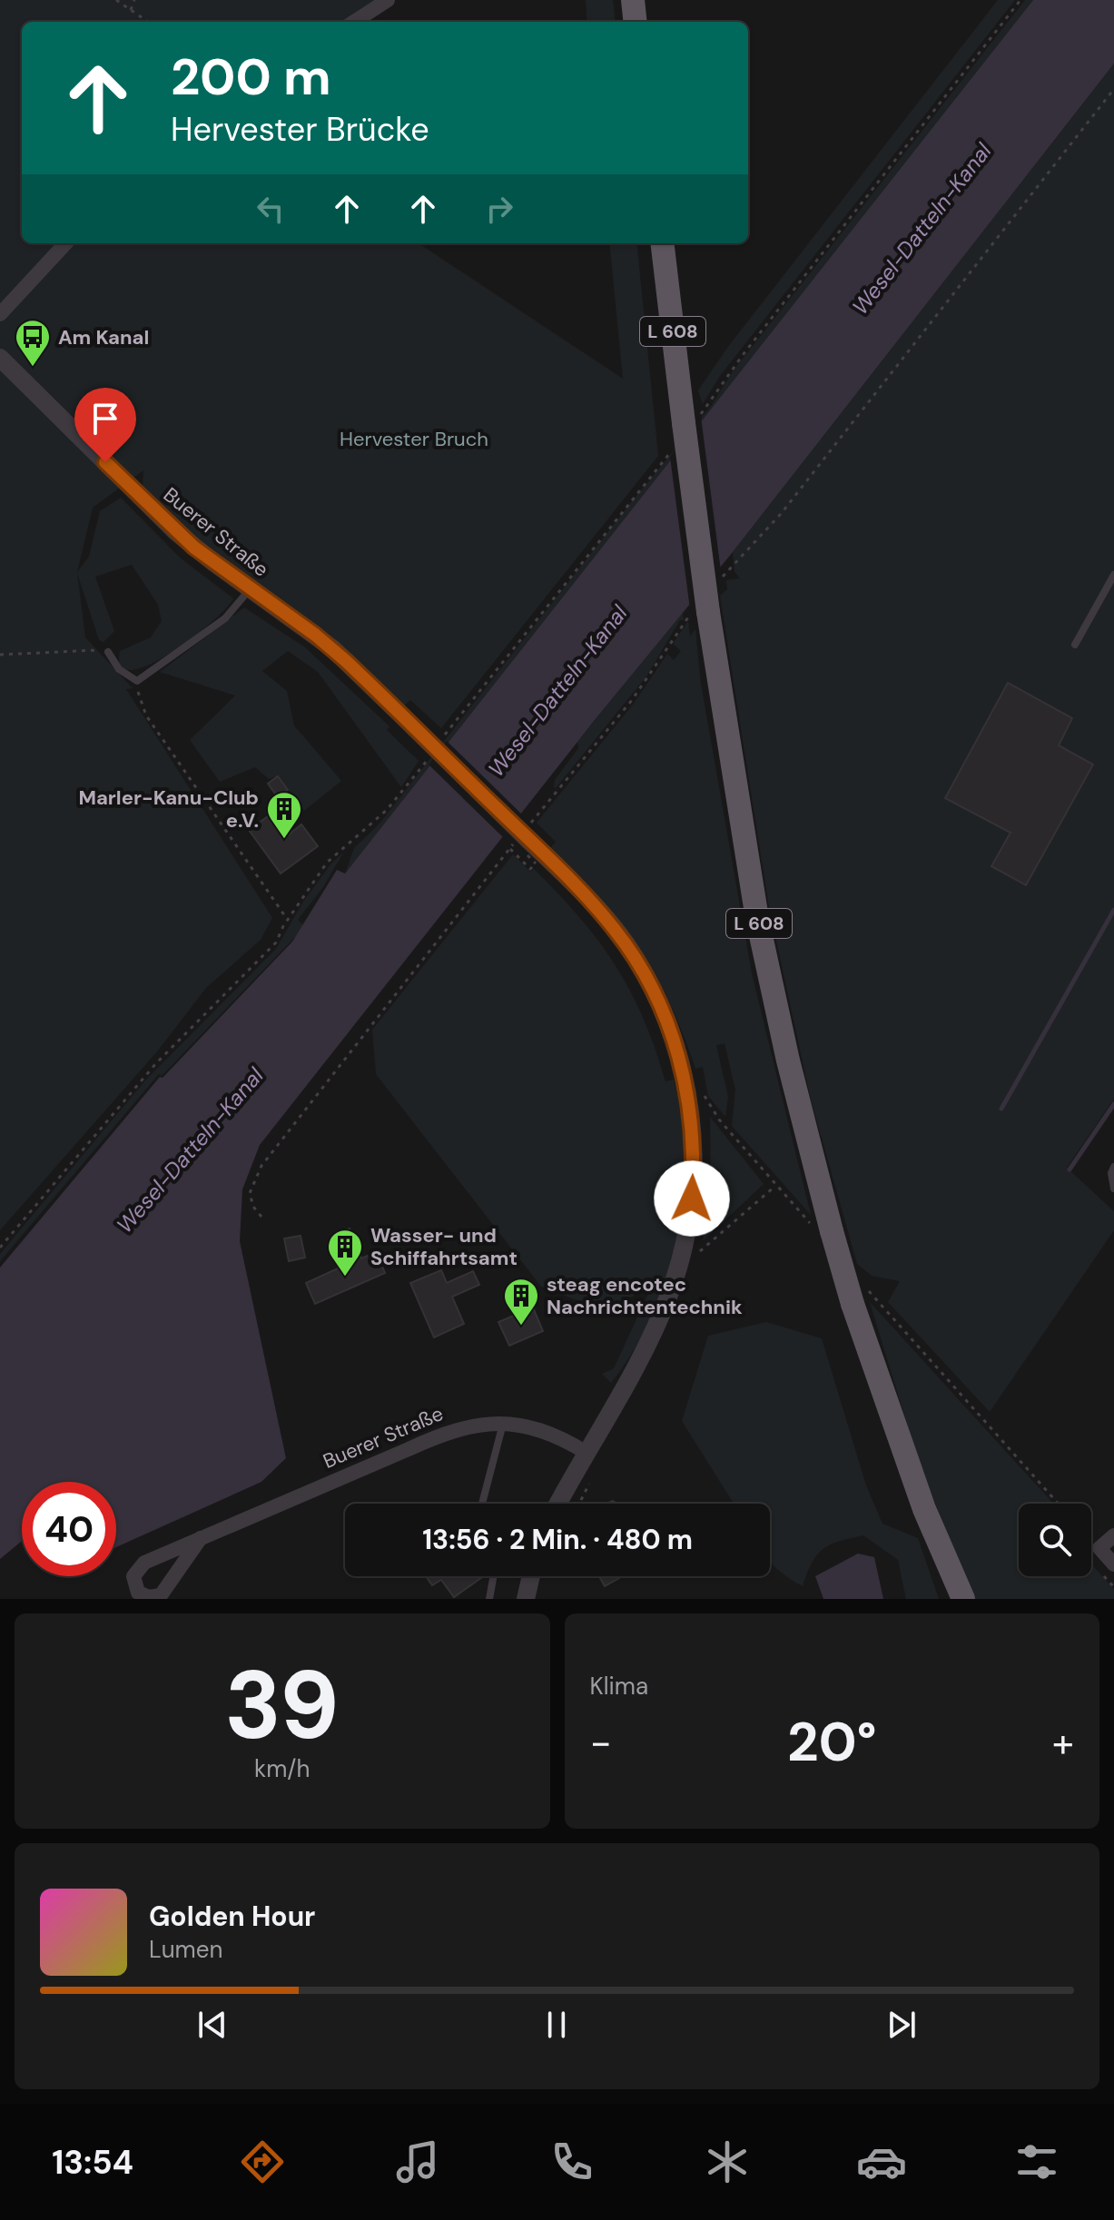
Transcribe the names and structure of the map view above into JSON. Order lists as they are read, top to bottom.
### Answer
{
  "streets": {
    "main road": ["L 608"],
    "street": ["Buerer Straße"]
  },
  "water": ["Wesel-Datteln-Kanal"],
  "parks": ["Hervester Bruch"],
  "places": {
    "bus stop": ["Am Kanal"],
    "building": ["Marler-Kanu-Club e.V.", "Wasser- und Schiffahrtsamt", "steag encotec Nachrichtentechnik"]
  },
  "page": {
    "turn": ["200 m", "Hervester Brücke"],
    "limit": "40",
    "trip": "13:56 · 2 Min. · 480 m",
    "tile": [
      ["39", "km/h"],
      "Klima"
    ],
    "heat": ["−", "20°", "+"],
    "song": ["Golden Hour", "Lumen"],
    "tabs": "13:54"
  }
}
